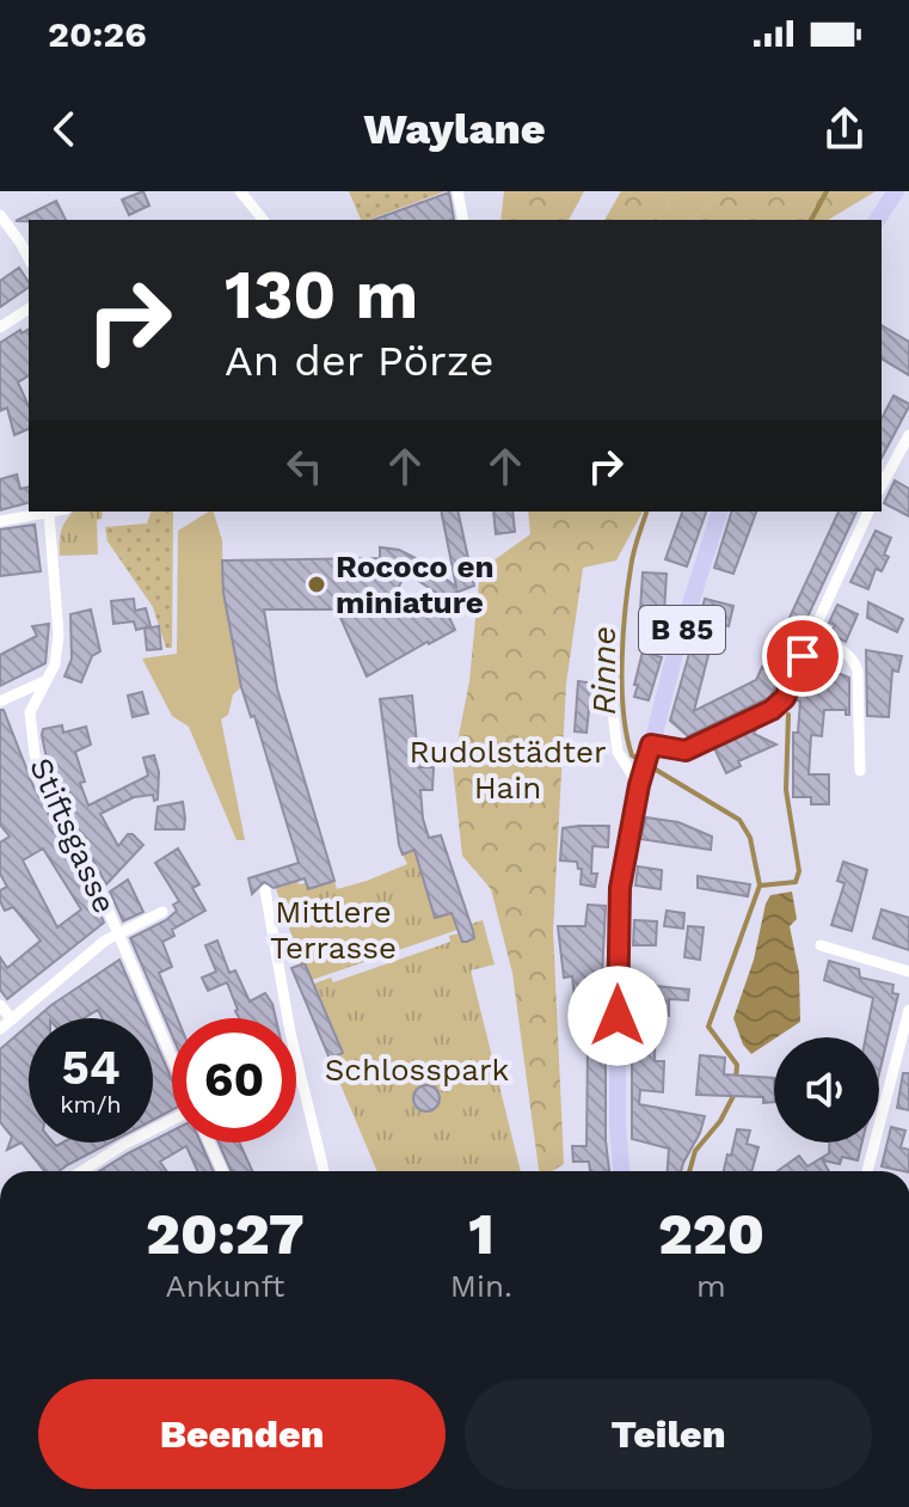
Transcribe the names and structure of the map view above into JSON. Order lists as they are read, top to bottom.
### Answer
{
  "streets": {
    "main road": ["B 85"],
    "street": ["Stiftsgasse"]
  },
  "water": ["Rinne"],
  "parks": ["Rudolstädter Hain", "Mittlere Terrasse", "Schlosspark"],
  "places": ["Rococo en miniature"],
  "page": {
    "status": "20:26",
    "header": "Waylane",
    "turn": ["130 m", "An der Pörze"],
    "speed": "54 km/h",
    "limit": "60",
    "eta": [
      "20:27",
      "Ankunft",
      "1",
      "Min.",
      "220",
      "m"
    ],
    "buttons": ["Beenden", "Teilen"]
  }
}
